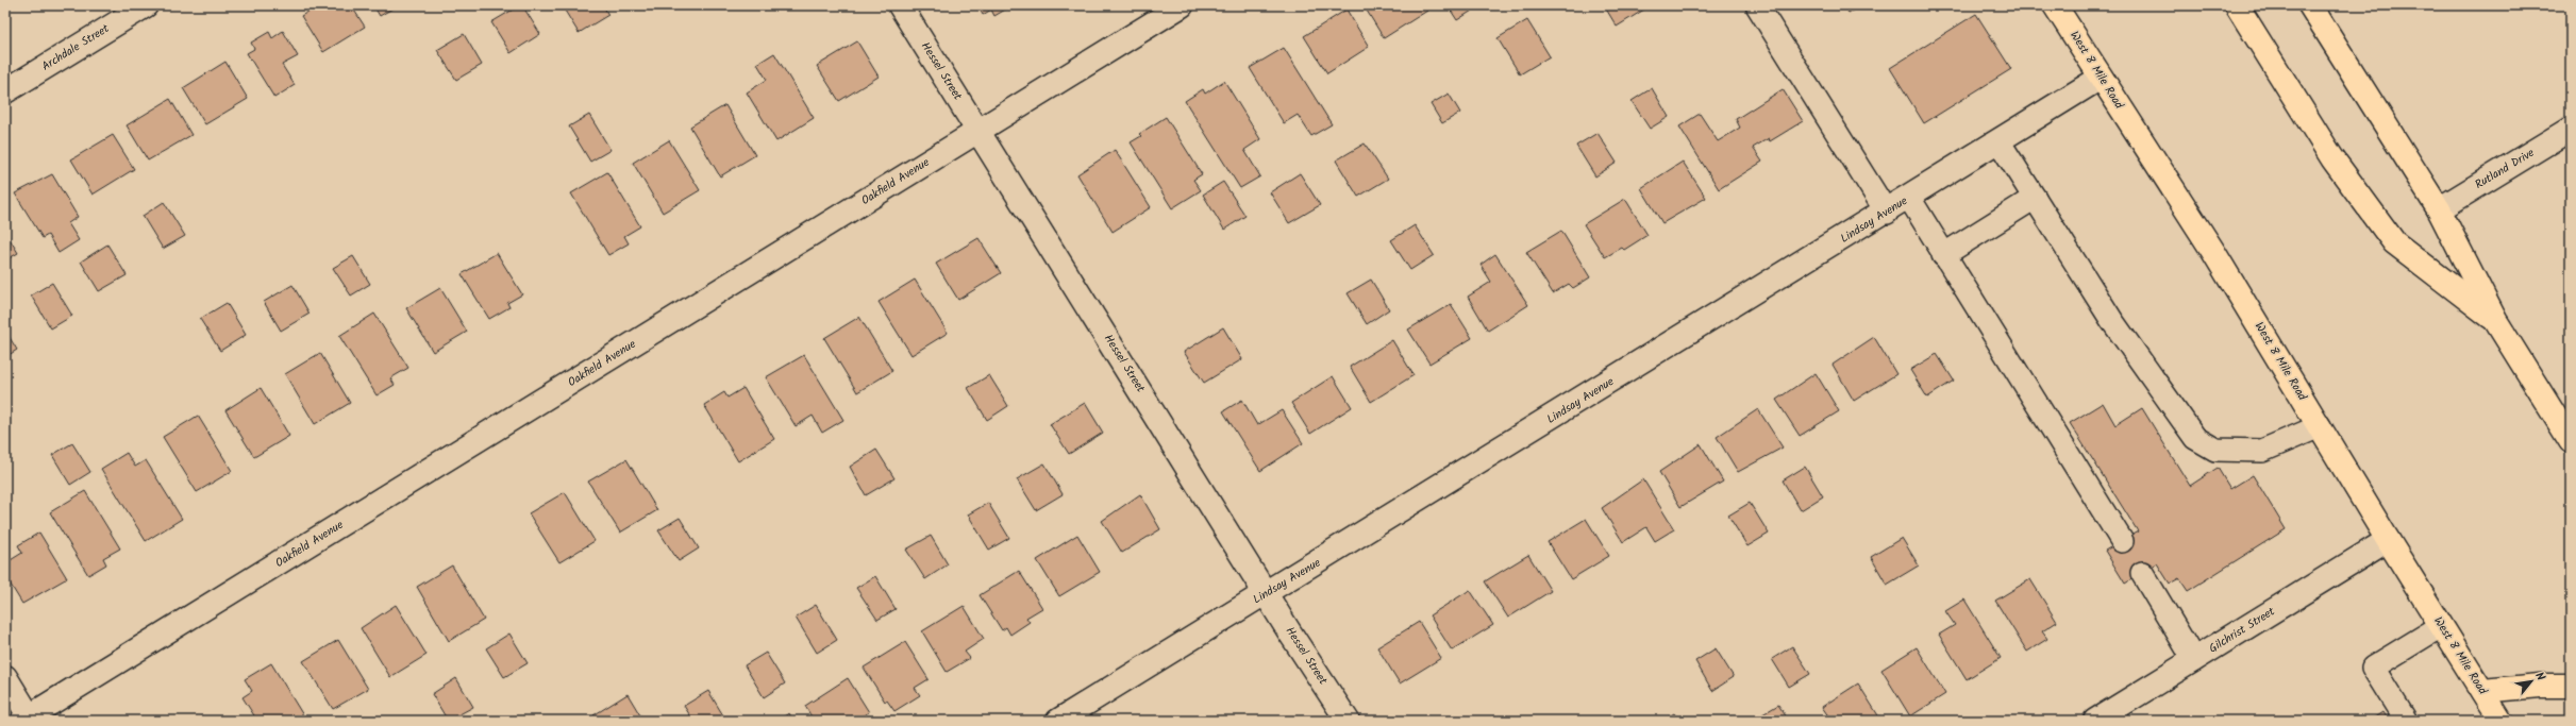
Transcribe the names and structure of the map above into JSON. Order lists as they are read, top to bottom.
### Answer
{
  "streets": {
    "highway": ["West 8 Mile Road"],
    "street": [
      "Archdale Street",
      "Hessel Street",
      "Rutland Drive",
      "Oakfield Avenue",
      "Lindsay Avenue",
      "Gilchrist Street"
    ]
  },
  "crossings": [
    ["West 8 Mile Road", "Lindsay Avenue"],
    ["West 8 Mile Road", "Gilchrist Street"],
    ["Hessel Street", "Oakfield Avenue"],
    ["Hessel Street", "Lindsay Avenue"]
  ],
  "north": "top right"
}
